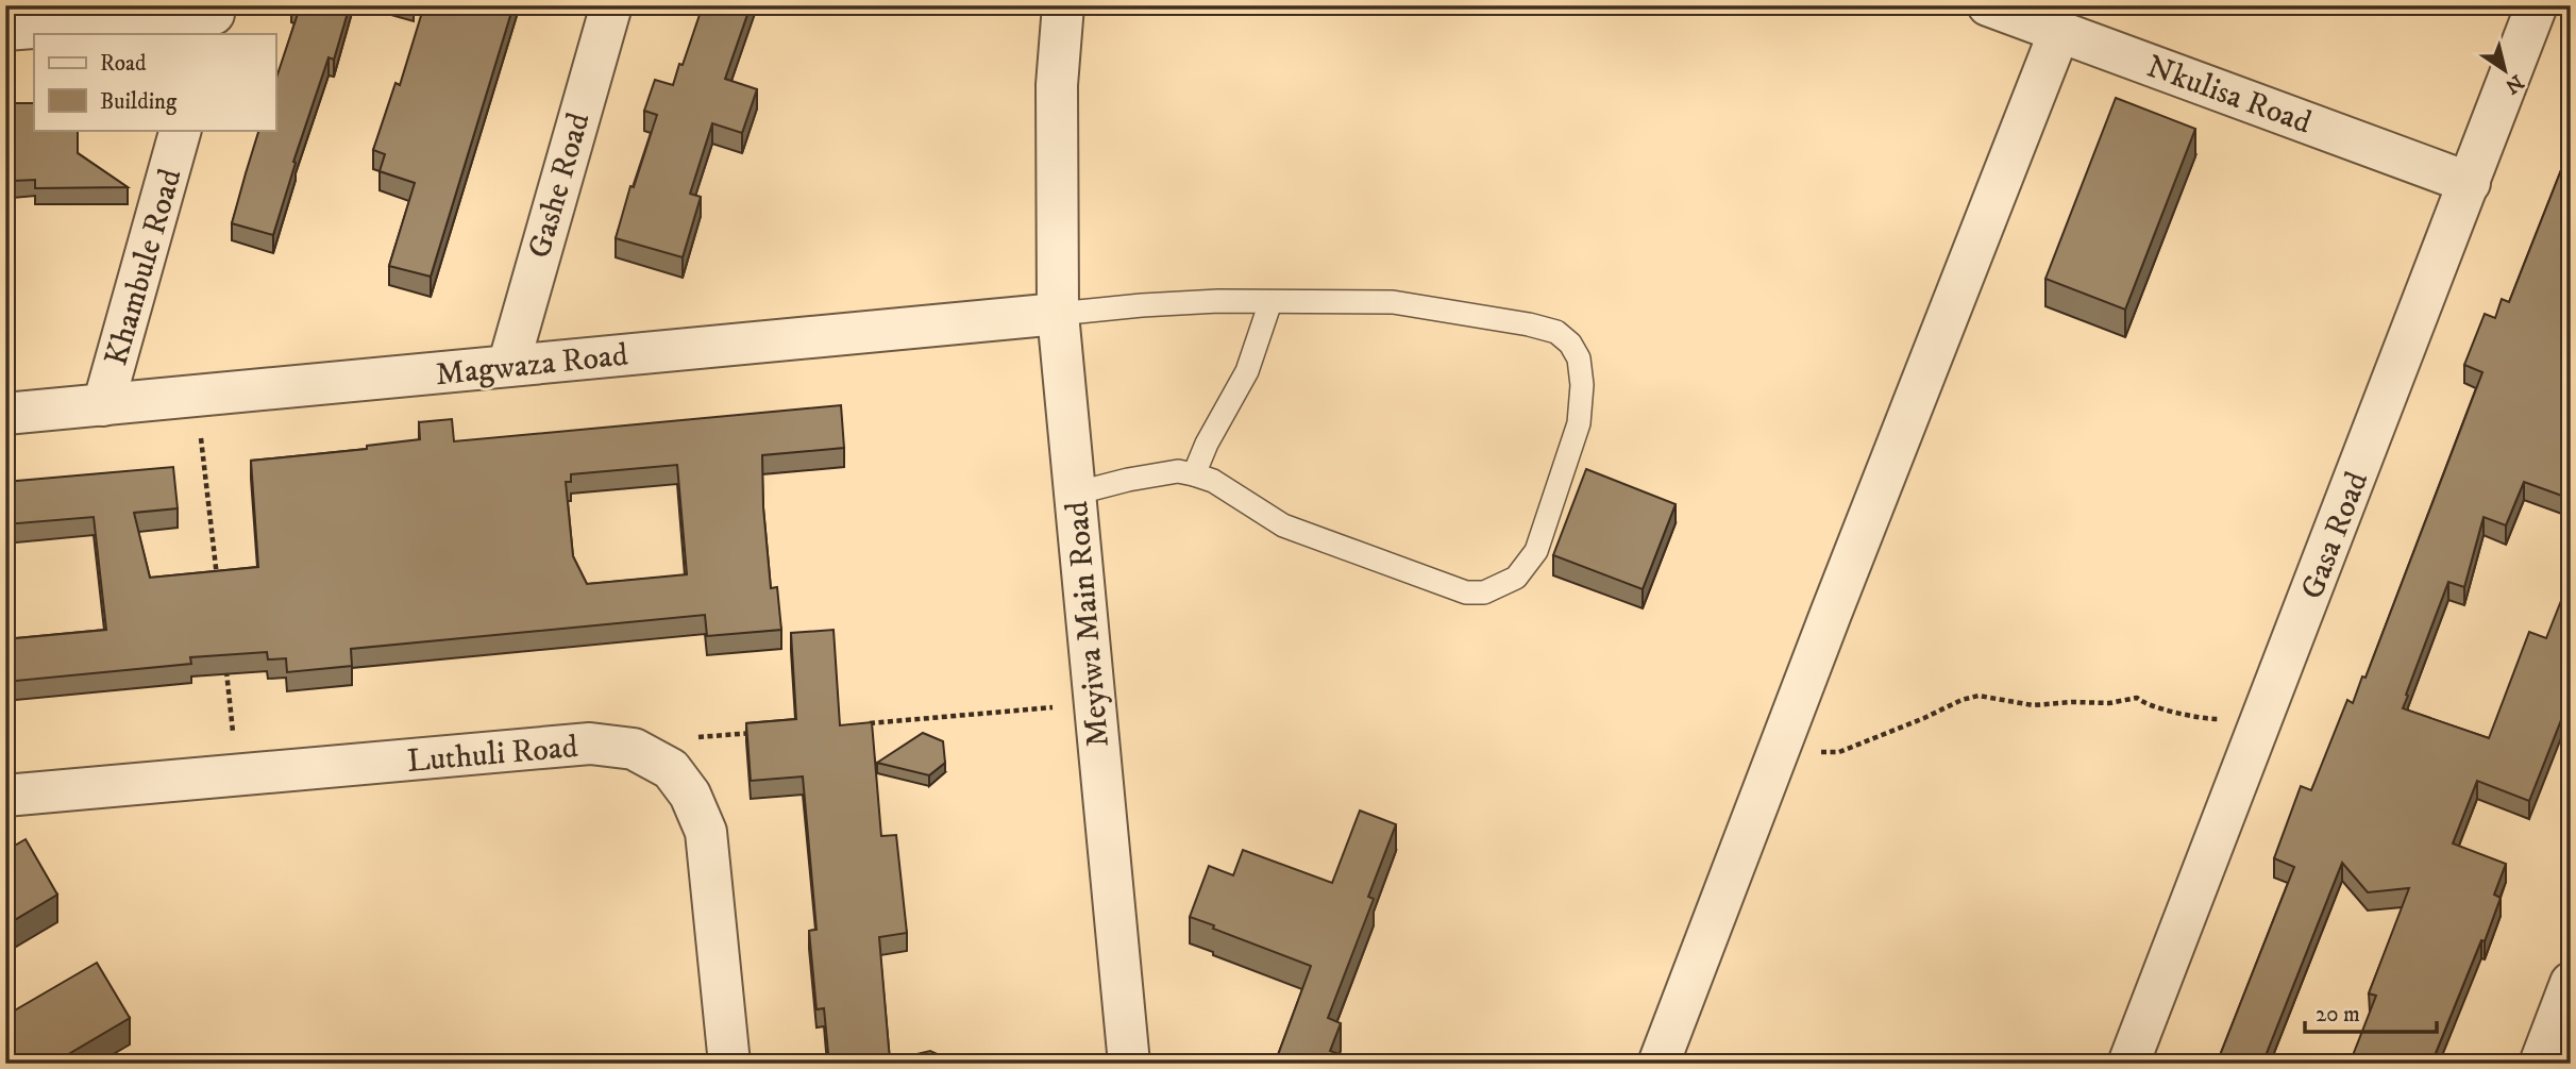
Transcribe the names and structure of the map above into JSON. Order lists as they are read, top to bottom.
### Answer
{
  "streets": {
    "street": [
      "Nkulisa Road",
      "Gashe Road",
      "Khambule Road",
      "Magwaza Road",
      "Gasa Road",
      "Meyiwa Main Road",
      "Luthuli Road"
    ]
  },
  "crossings": [
    ["Nkulisa Road", "Gasa Road"],
    ["Gashe Road", "Magwaza Road"],
    ["Khambule Road", "Magwaza Road"],
    ["Magwaza Road", "Meyiwa Main Road"]
  ],
  "legend": ["Road", "Building"],
  "scale_bar": "20 m",
  "north": "bottom right"
}
